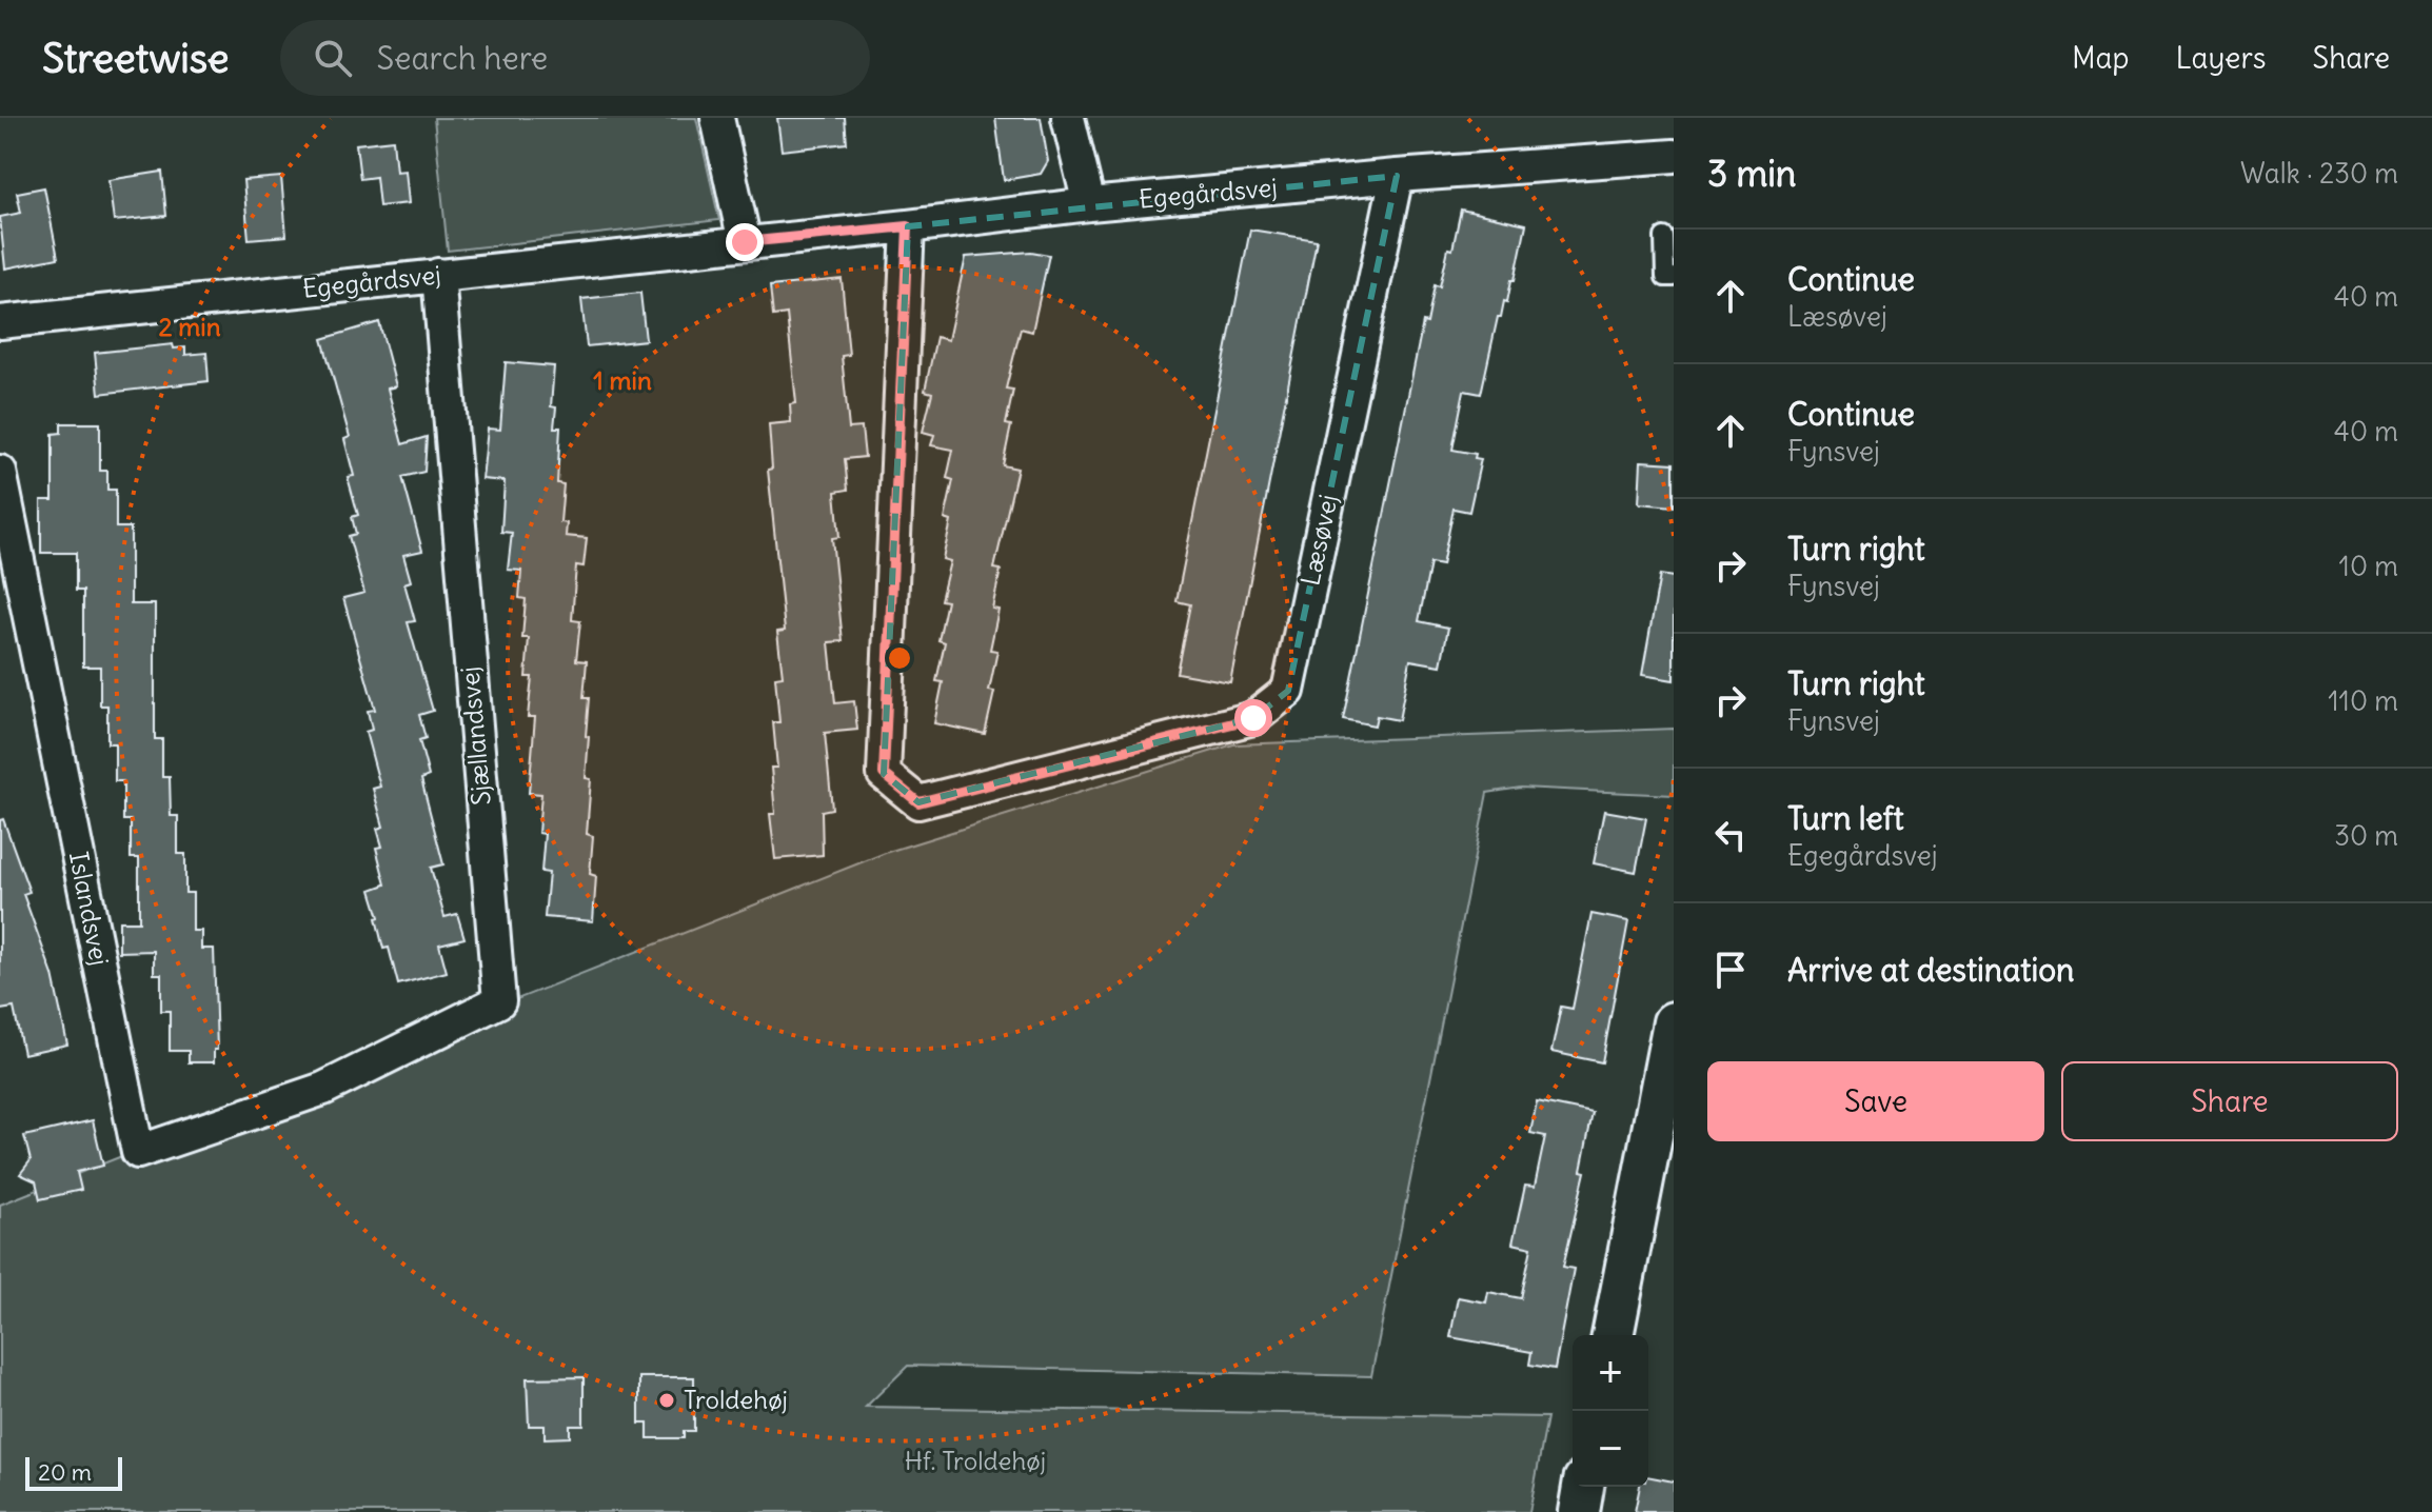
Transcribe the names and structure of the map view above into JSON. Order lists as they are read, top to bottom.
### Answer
{
  "streets": {
    "street": [
      "Egegårdsvej",
      "Læsøvej",
      "Sjællandsvej",
      "Islandsvej"
    ]
  },
  "crossings": [
    ["Egegårdsvej", "Læsøvej"],
    ["Egegårdsvej", "Sjællandsvej"],
    ["Sjællandsvej", "Islandsvej"]
  ],
  "parks": ["Hf. Troldehøj"],
  "places": ["Troldehøj"],
  "scale_bar": "20 m",
  "page": {
    "header": "Streetwise",
    "search": "Search here",
    "nav": ["Map", "Layers", "Share"],
    "heading": ["3 min", "Walk · 230 m"],
    "list": [
      ["Continue", "Læsøvej", "40 m"],
      ["Continue", "Fynsvej", "40 m"],
      ["Turn right", "Fynsvej", "10 m"],
      ["Turn right", "Fynsvej", "110 m"],
      ["Turn left", "Egegårdsvej", "30 m"],
      "Arrive at destination"
    ],
    "buttons": ["Save", "Share"],
    "map_buttons": ["+", "−"],
    "scale": "20 m"
  },
  "rings": ["2 min", "1 min"]
}
